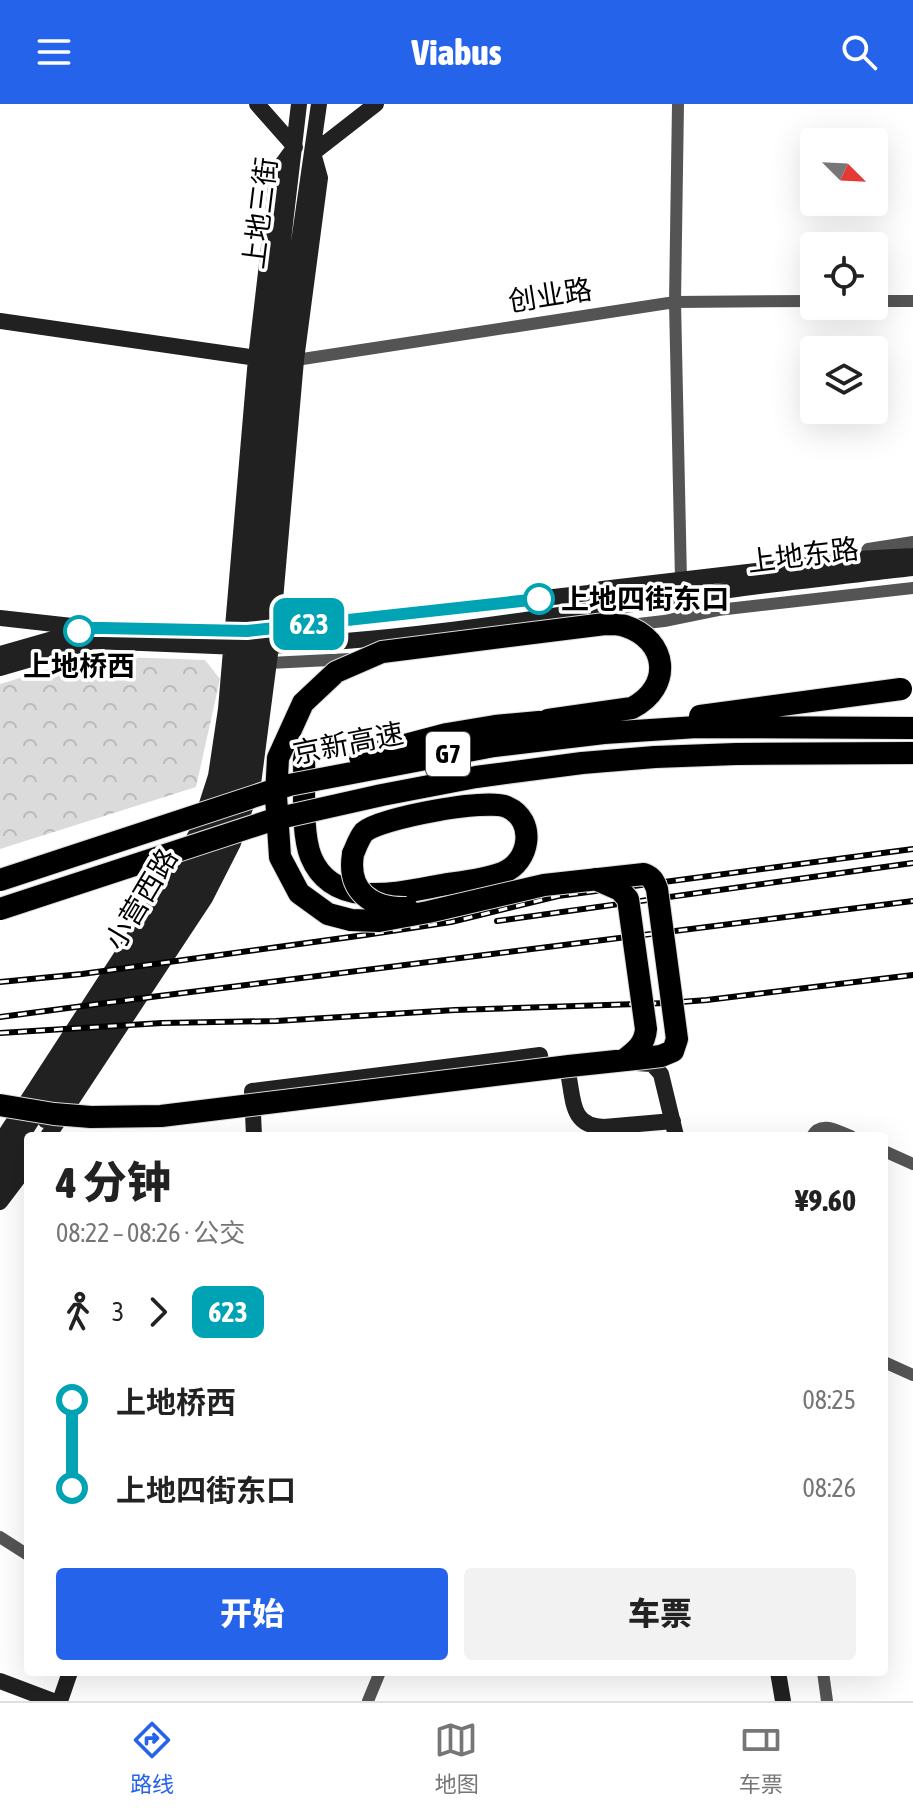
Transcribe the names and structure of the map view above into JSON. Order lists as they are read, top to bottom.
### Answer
{
  "streets": {
    "highway": ["京新高速", "G7"],
    "main road": [
      "上地三街",
      "创业路",
      "上地东路",
      "小营西路"
    ]
  },
  "crossings": [
    ["上地三街", "创业路"],
    ["上地三街", "上地东路"],
    ["上地三街", "小营西路"],
    ["上地东路", "小营西路"]
  ],
  "places": ["上地四街东口", "上地桥西"],
  "lines": ["bus line 623"],
  "north": "bottom right",
  "page": {
    "header": "Viabus",
    "on_map": "623",
    "heading": ["4 分钟", "08:22 – 08:26 · 公交", "¥9.60"],
    "legs": ["3", "623"],
    "list": [
      {
        "name": "上地桥西",
        "value": "08:25"
      },
      {
        "name": "上地四街东口",
        "value": "08:26"
      }
    ],
    "buttons": ["开始", "车票"],
    "tabs": ["路线", "地图", "车票"]
  }
}
